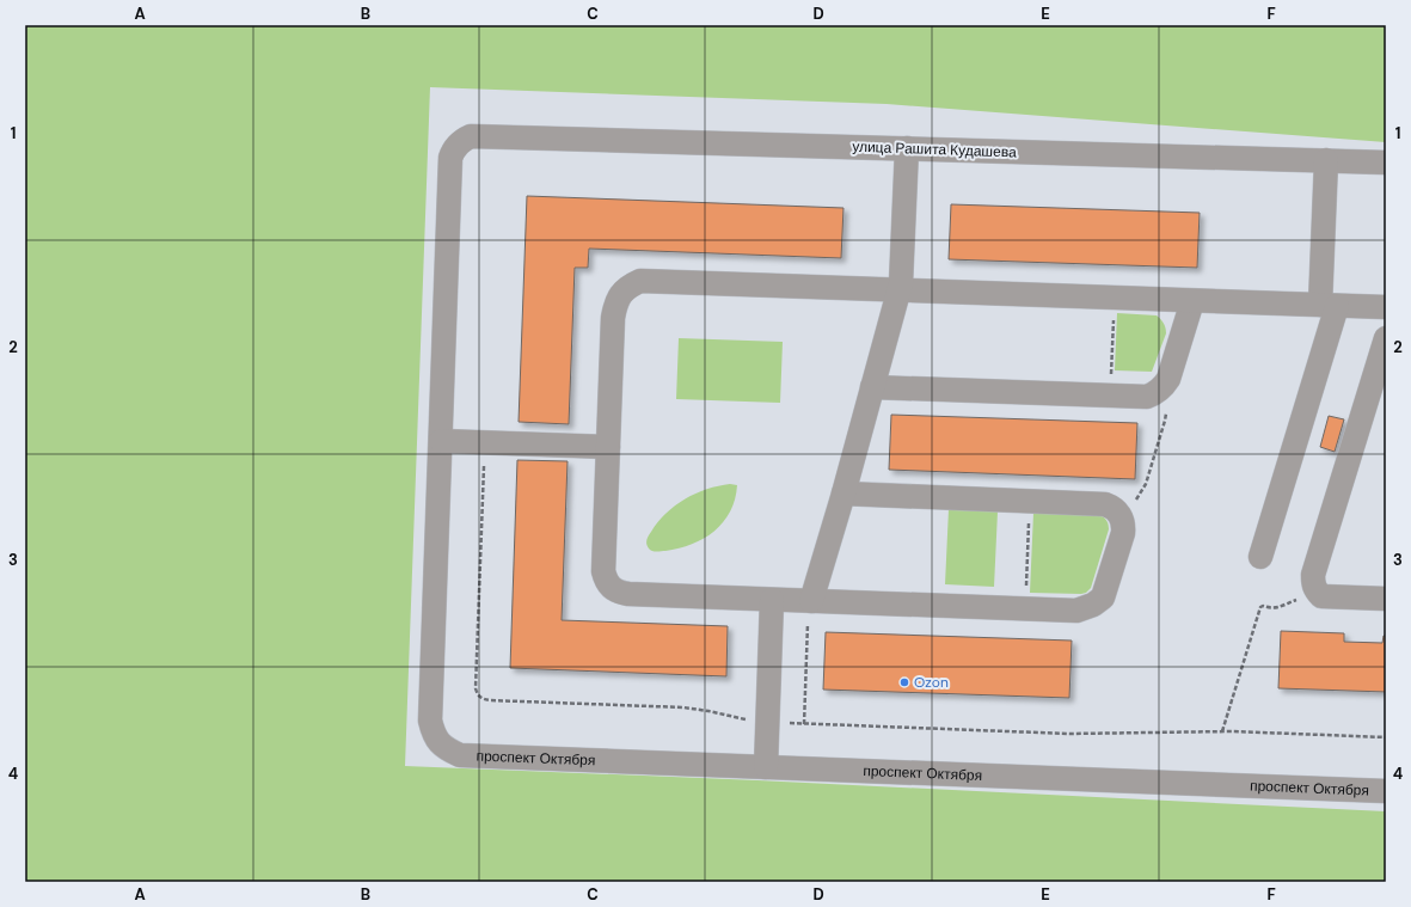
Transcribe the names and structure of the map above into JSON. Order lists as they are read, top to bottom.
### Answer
{
  "streets": {
    "street": ["улица Рашита Кудашева", "проспект Октября"]
  },
  "crossings": [
    ["улица Рашита Кудашева", "проспект Октября"]
  ],
  "places": ["Ozon"],
  "grid": {
    "columns": [
      "A",
      "B",
      "C",
      "D",
      "E",
      "F"
    ],
    "rows": [
      "1",
      "2",
      "3",
      "4"
    ]
  }
}
